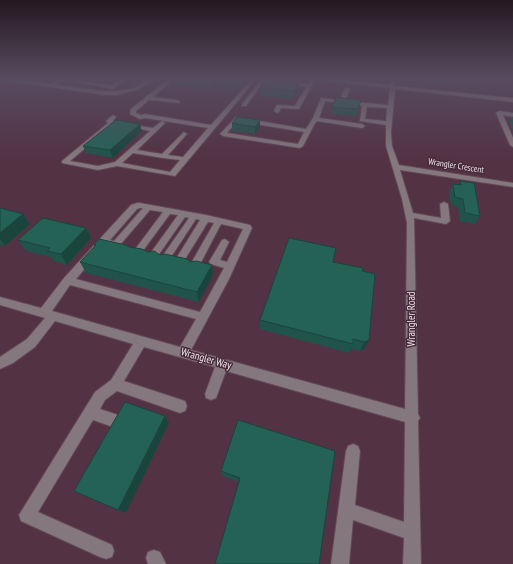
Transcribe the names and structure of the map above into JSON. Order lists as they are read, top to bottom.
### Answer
{
  "streets": {
    "street": ["Wrangler Crescent", "Wrangler Road", "Wrangler Way"]
  },
  "crossings": [
    ["Wrangler Crescent", "Wrangler Road"],
    ["Wrangler Road", "Wrangler Way"]
  ]
}
